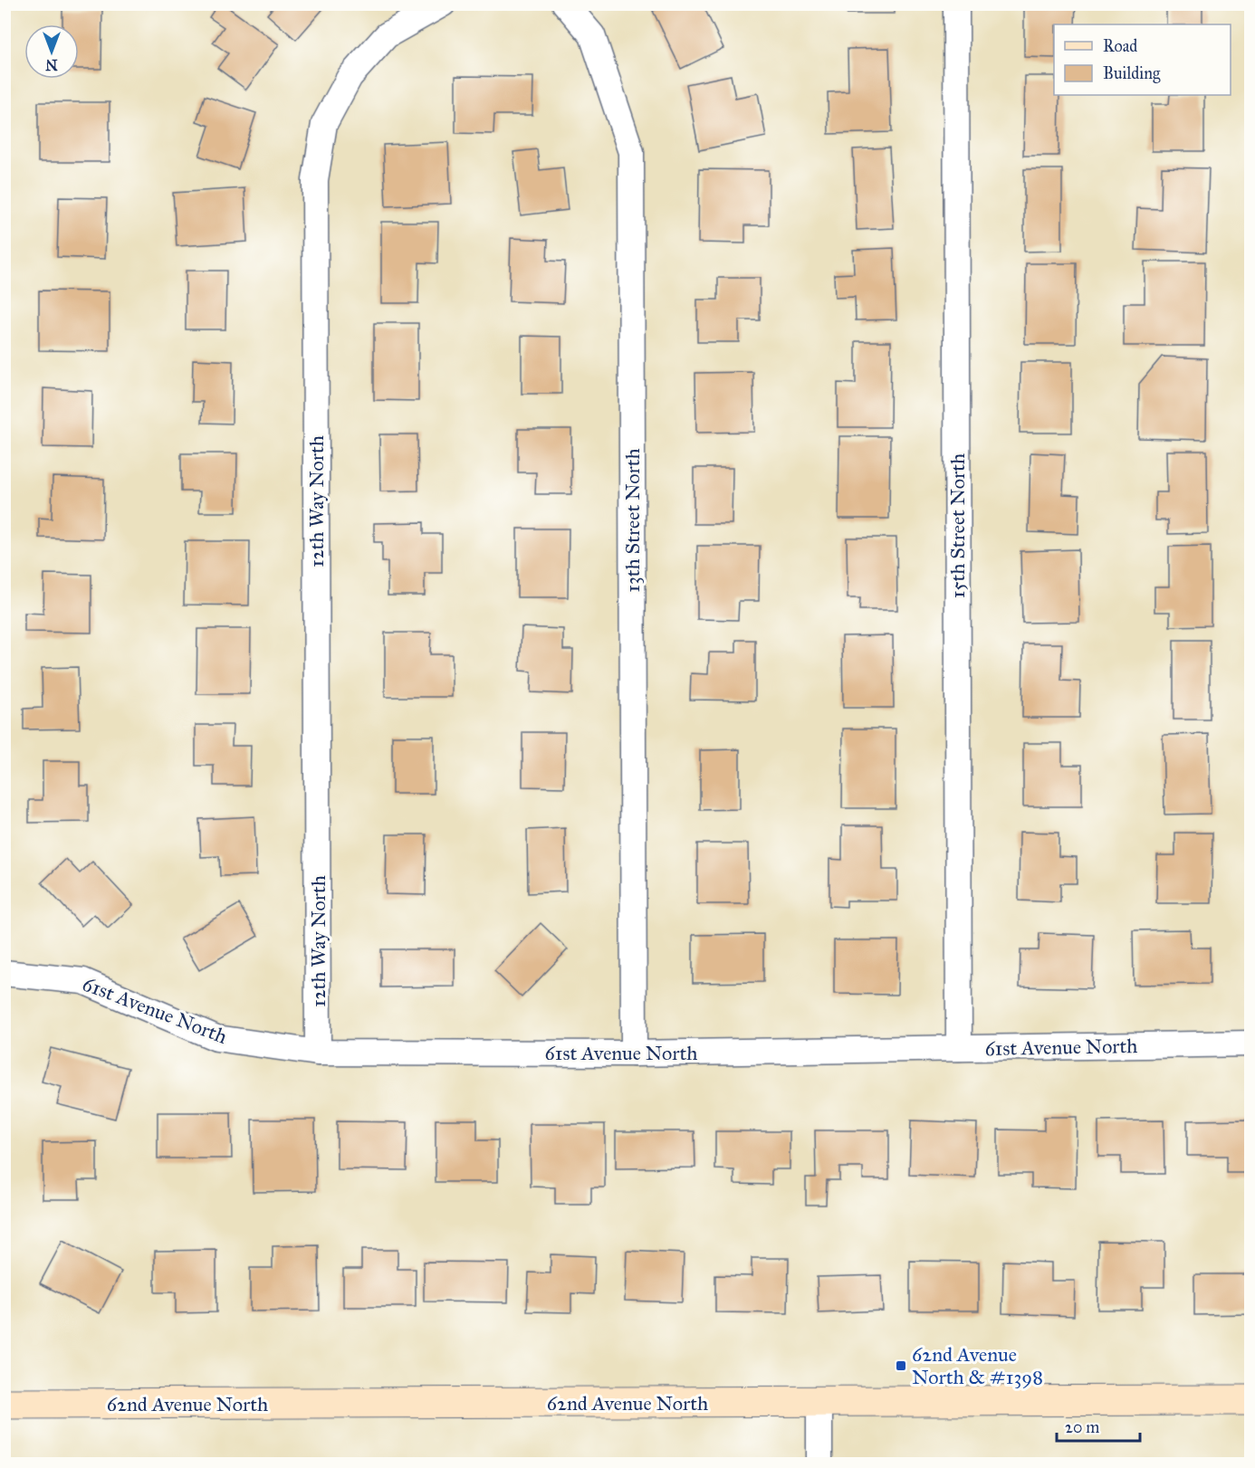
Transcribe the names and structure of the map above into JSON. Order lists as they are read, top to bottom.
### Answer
{
  "streets": {
    "street": [
      "12th Way North",
      "13th Street North",
      "15th Street North",
      "61st Avenue North",
      "62nd Avenue North"
    ]
  },
  "crossings": [
    ["12th Way North", "61st Avenue North"],
    ["13th Street North", "61st Avenue North"],
    ["15th Street North", "61st Avenue North"]
  ],
  "places": {
    "transit": ["62nd Avenue North & #1398"]
  },
  "legend": ["Road", "Building"],
  "scale_bar": "20 m",
  "north": "bottom"
}
